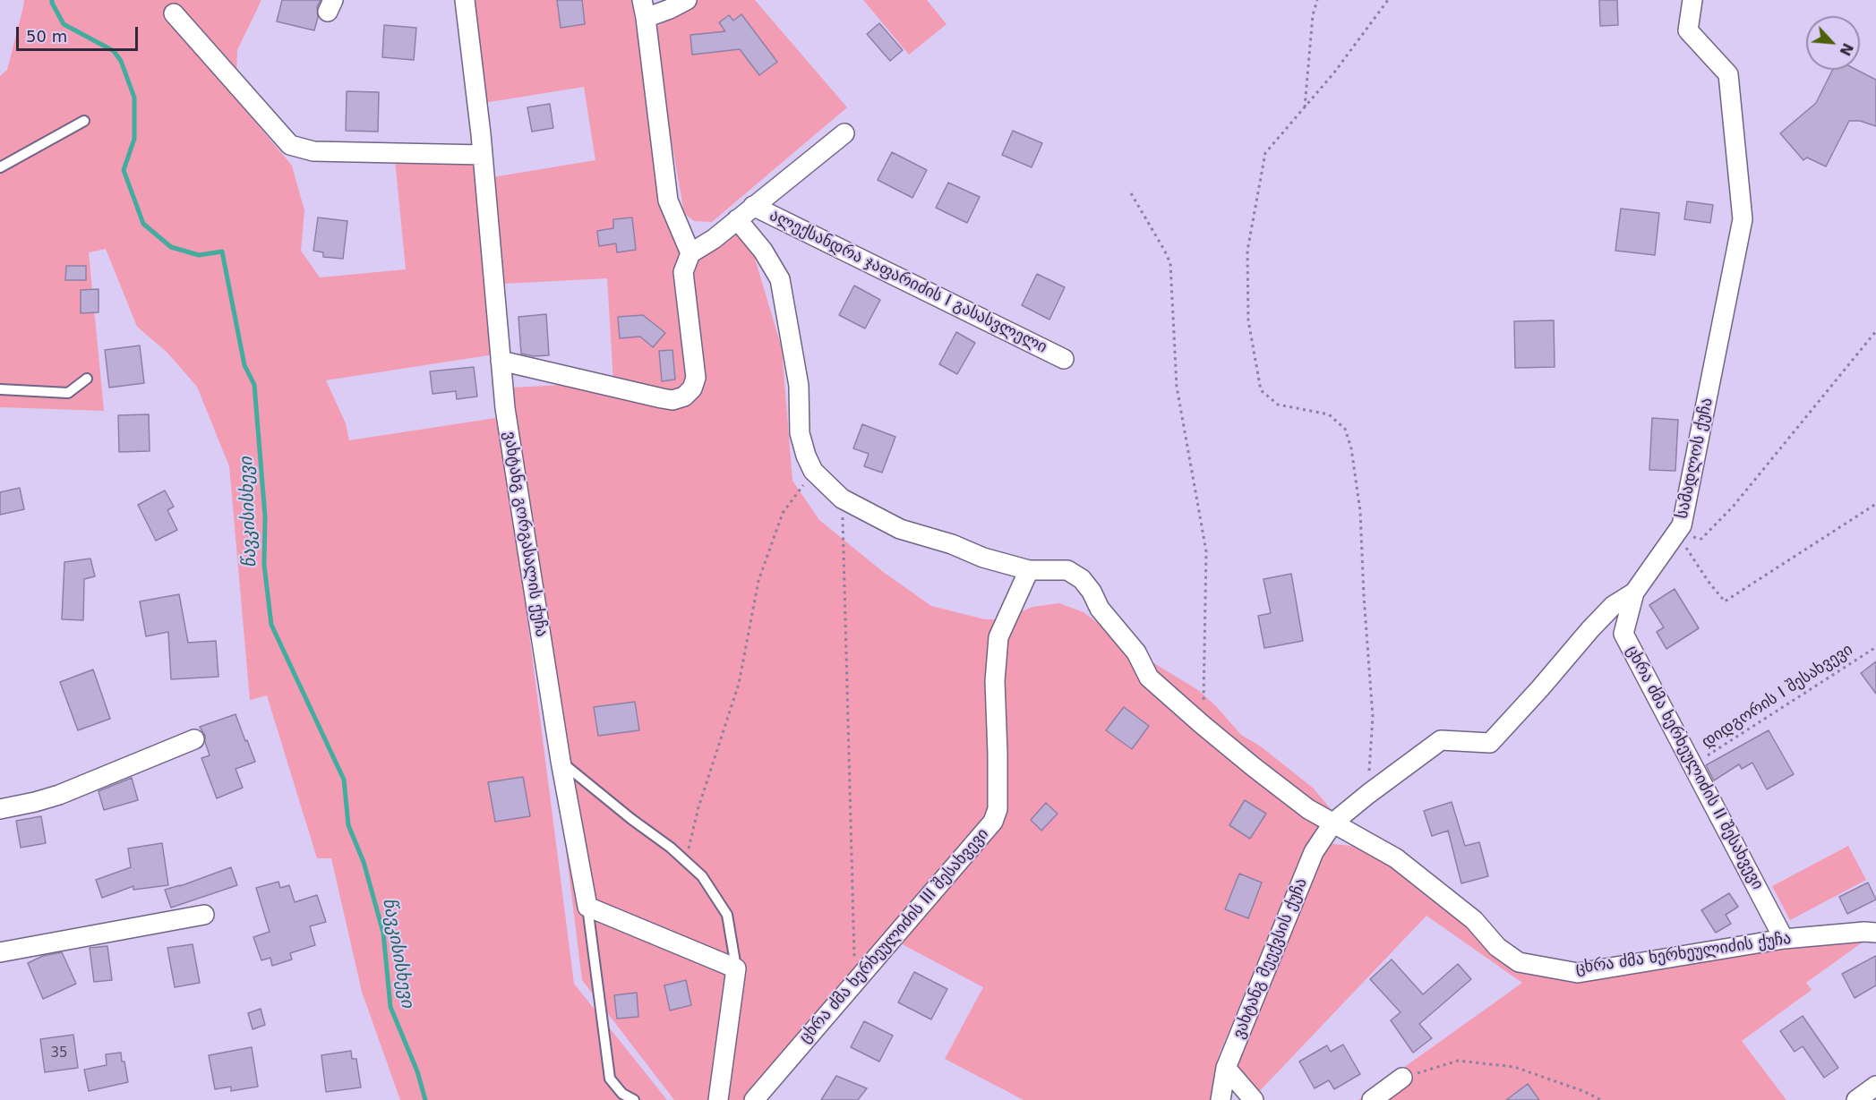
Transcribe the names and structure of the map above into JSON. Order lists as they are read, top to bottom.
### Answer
{
  "streets": {
    "street": [
      "ალექსანდრა ჯაფარიძის I გასასვლელი",
      "სამადლოს ქუჩა",
      "ვახტანგ გორგასალის ქუჩა",
      "ცხრა ძმა ხერხეულიძის II შესახვევი",
      "ცხრა ძმა ხერხეულიძის III შესახვევი",
      "ცხრა ძმა ხერხეულიძის ქუჩა",
      "ვახტანგ მეექვსის ქუჩა"
    ],
    "path": ["დიდგორის I შესახვევი"]
  },
  "crossings": [
    ["სამადლოს ქუჩა", "ცხრა ძმა ხერხეულიძის II შესახვევი"],
    ["სამადლოს ქუჩა", "ცხრა ძმა ხერხეულიძის ქუჩა"],
    ["სამადლოს ქუჩა", "ვახტანგ მეექვსის ქუჩა"],
    ["დიდგორის I შესახვევი", "ცხრა ძმა ხერხეულიძის II შესახვევი"],
    ["ცხრა ძმა ხერხეულიძის II შესახვევი", "ცხრა ძმა ხერხეულიძის ქუჩა"],
    ["ცხრა ძმა ხერხეულიძის III შესახვევი", "ცხრა ძმა ხერხეულიძის ქუჩა"],
    ["ცხრა ძმა ხერხეულიძის ქუჩა", "ვახტანგ მეექვსის ქუჩა"]
  ],
  "water": ["წავკისისხევი"],
  "house_numbers": ["35"],
  "scale_bar": "50 m",
  "north": "bottom right"
}
